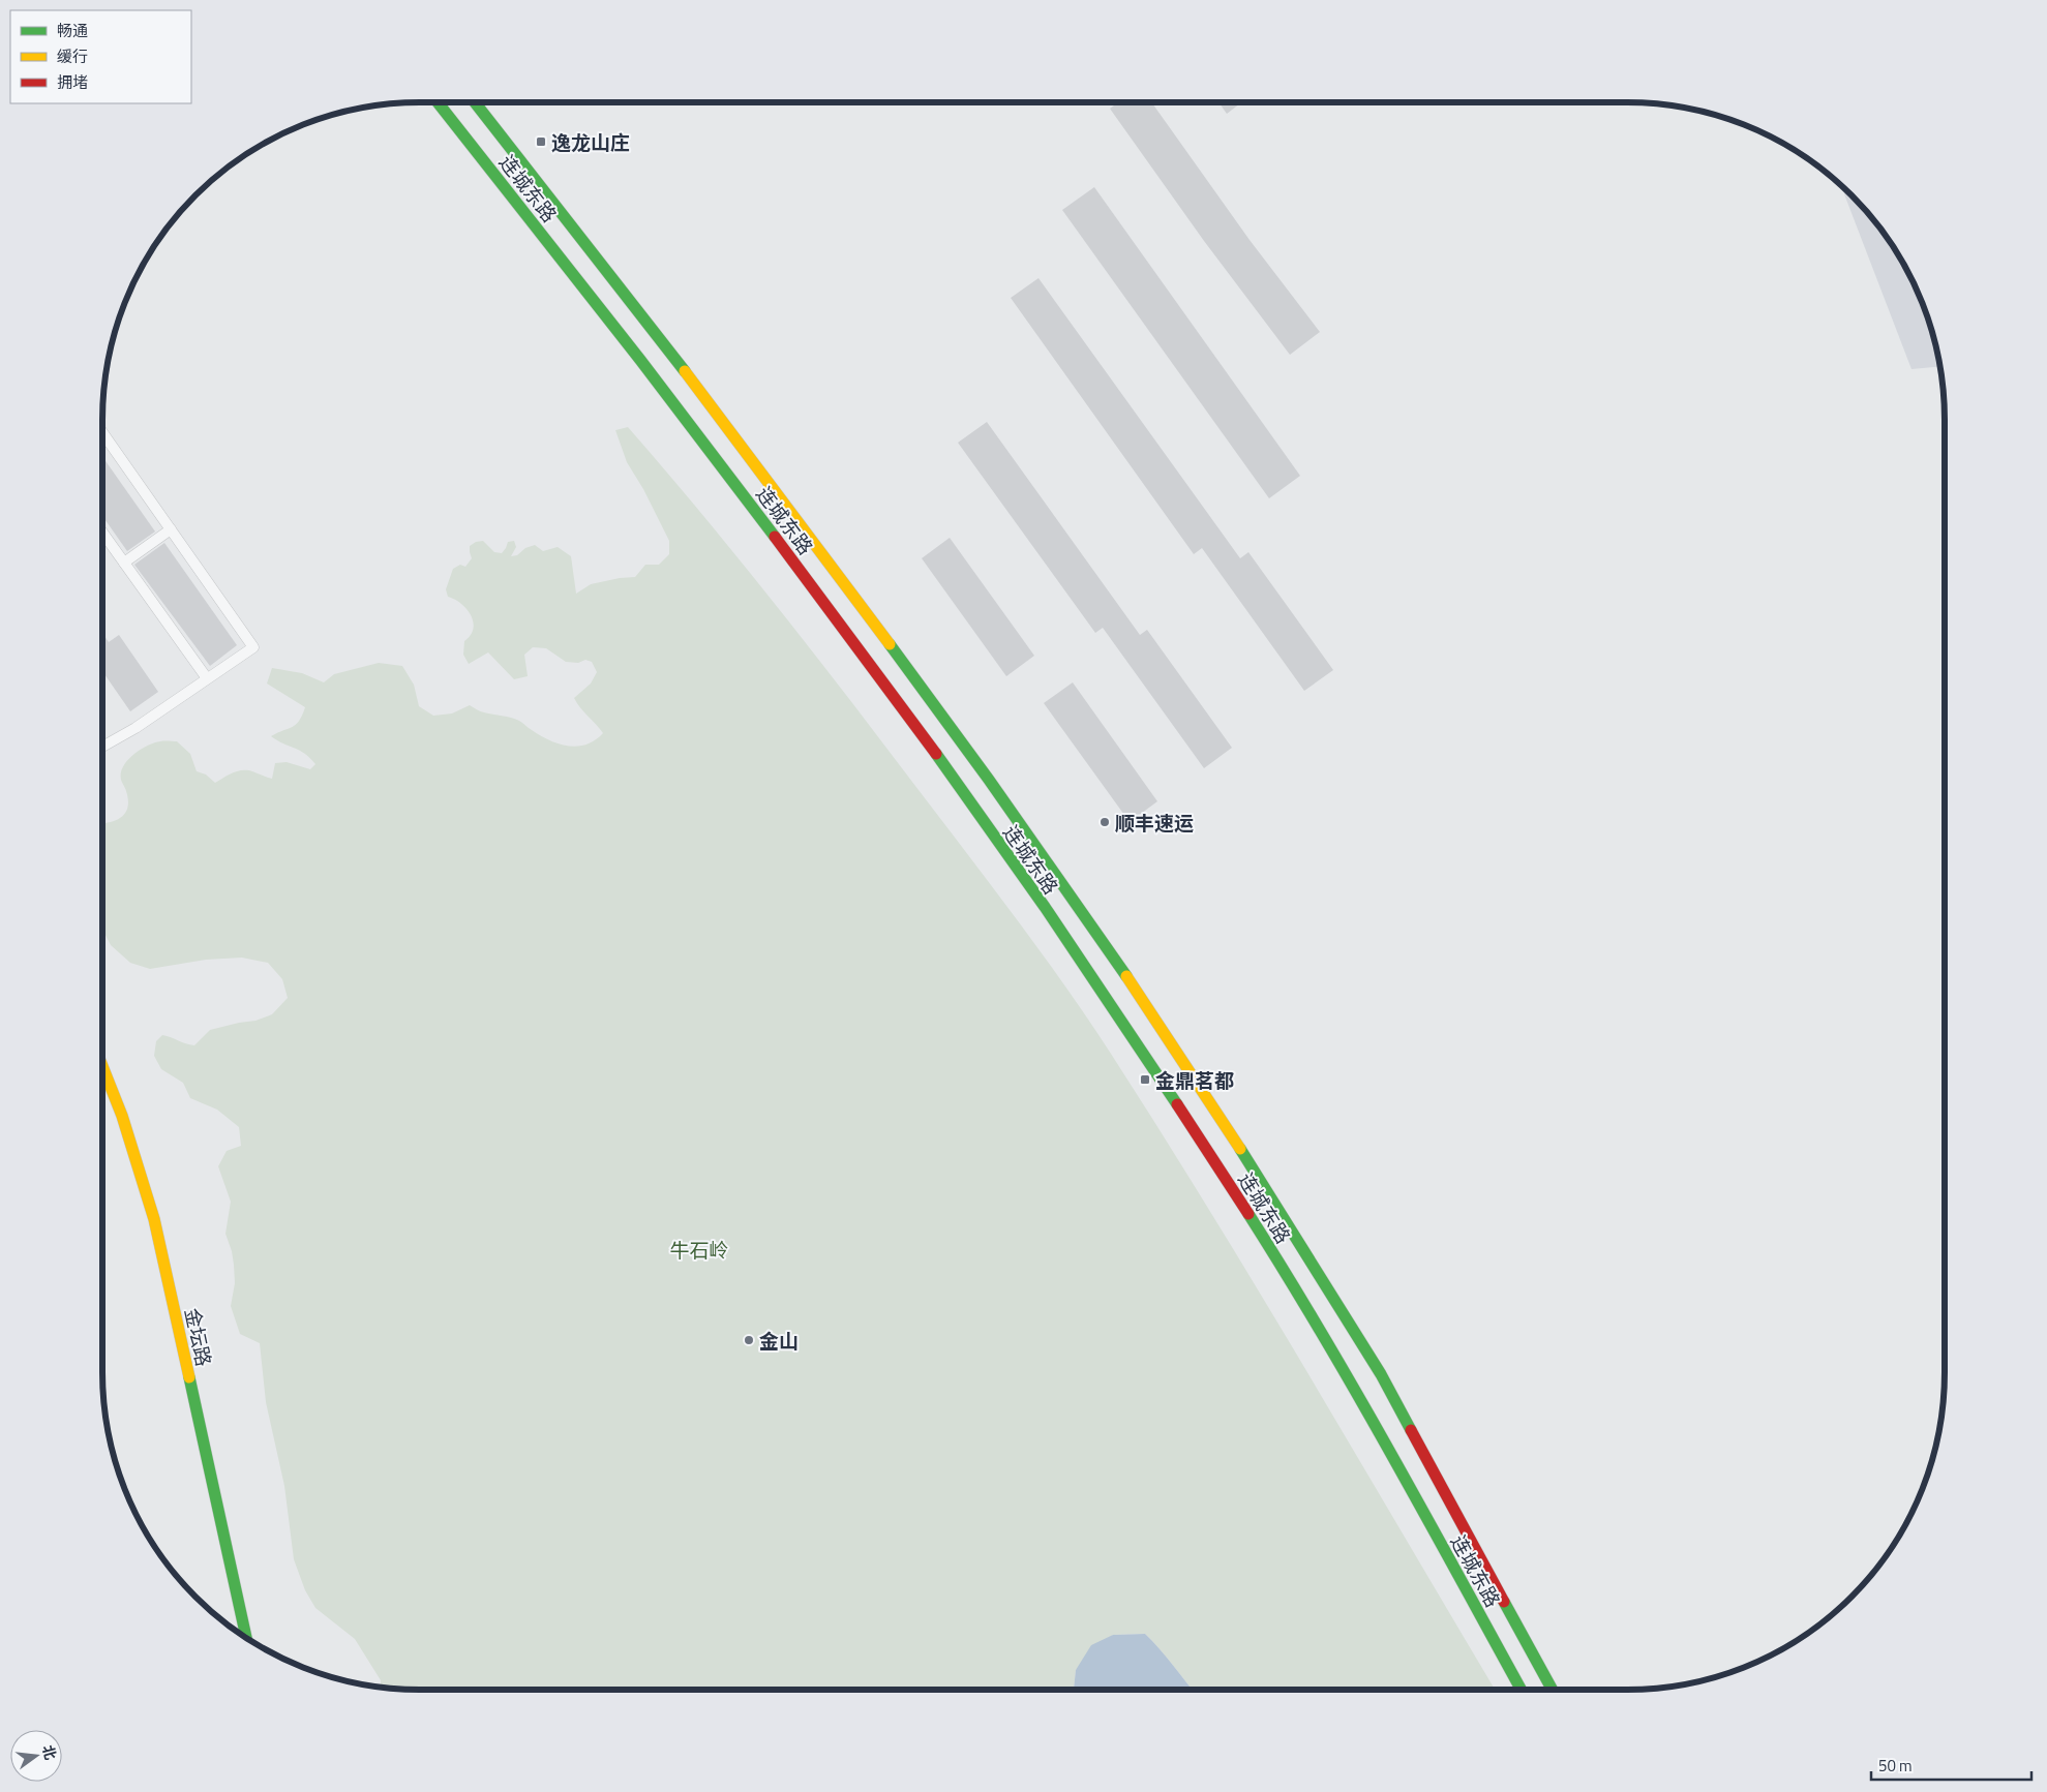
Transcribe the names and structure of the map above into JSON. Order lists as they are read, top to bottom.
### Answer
{
  "streets": {
    "main road": ["连城东路", "金坛路"]
  },
  "parks": ["牛石岭"],
  "places": {
    "transit": ["逸龙山庄", "金鼎茗都"],
    "other": ["顺丰速运", "金山"]
  },
  "legend": ["畅通", "缓行", "拥堵"],
  "scale_bar": "50 m",
  "north": "right"
}
